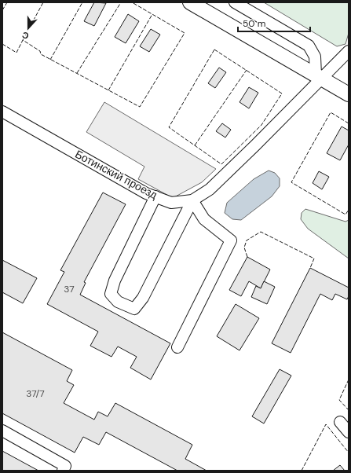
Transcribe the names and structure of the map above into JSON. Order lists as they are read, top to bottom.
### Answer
{
  "streets": {
    "lane": ["Ботинский проезд"]
  },
  "house_numbers": ["37", "37/7"],
  "scale_bar": "50 m",
  "north": "bottom"
}
